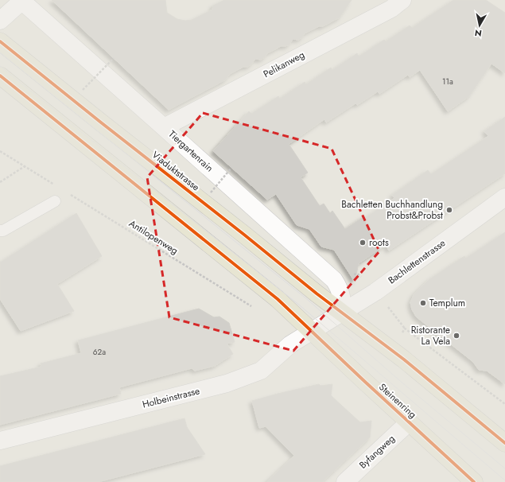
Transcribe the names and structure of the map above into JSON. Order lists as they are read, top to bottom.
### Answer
{
  "streets": {
    "main road": ["Viaduktstrasse", "Steinenring"],
    "street": [
      "Pelikanweg",
      "Tiergartenrain",
      "Bachlettenstrasse",
      "Holbeinstrasse",
      "Byfangweg"
    ],
    "path": ["Antilopenweg"]
  },
  "crossings": [
    ["Pelikanweg", "Tiergartenrain"],
    ["Tiergartenrain", "Viaduktstrasse"],
    ["Tiergartenrain", "Bachlettenstrasse"],
    ["Viaduktstrasse", "Bachlettenstrasse"],
    ["Bachlettenstrasse", "Holbeinstrasse"],
    ["Holbeinstrasse", "Steinenring"],
    ["Steinenring", "Byfangweg"]
  ],
  "places": [
    "Bachletten Buchhandlung Probst&Probst",
    "roots",
    "Templum",
    "Ristorante La Vela"
  ],
  "house_numbers": ["11a", "62a"],
  "north": "bottom"
}
